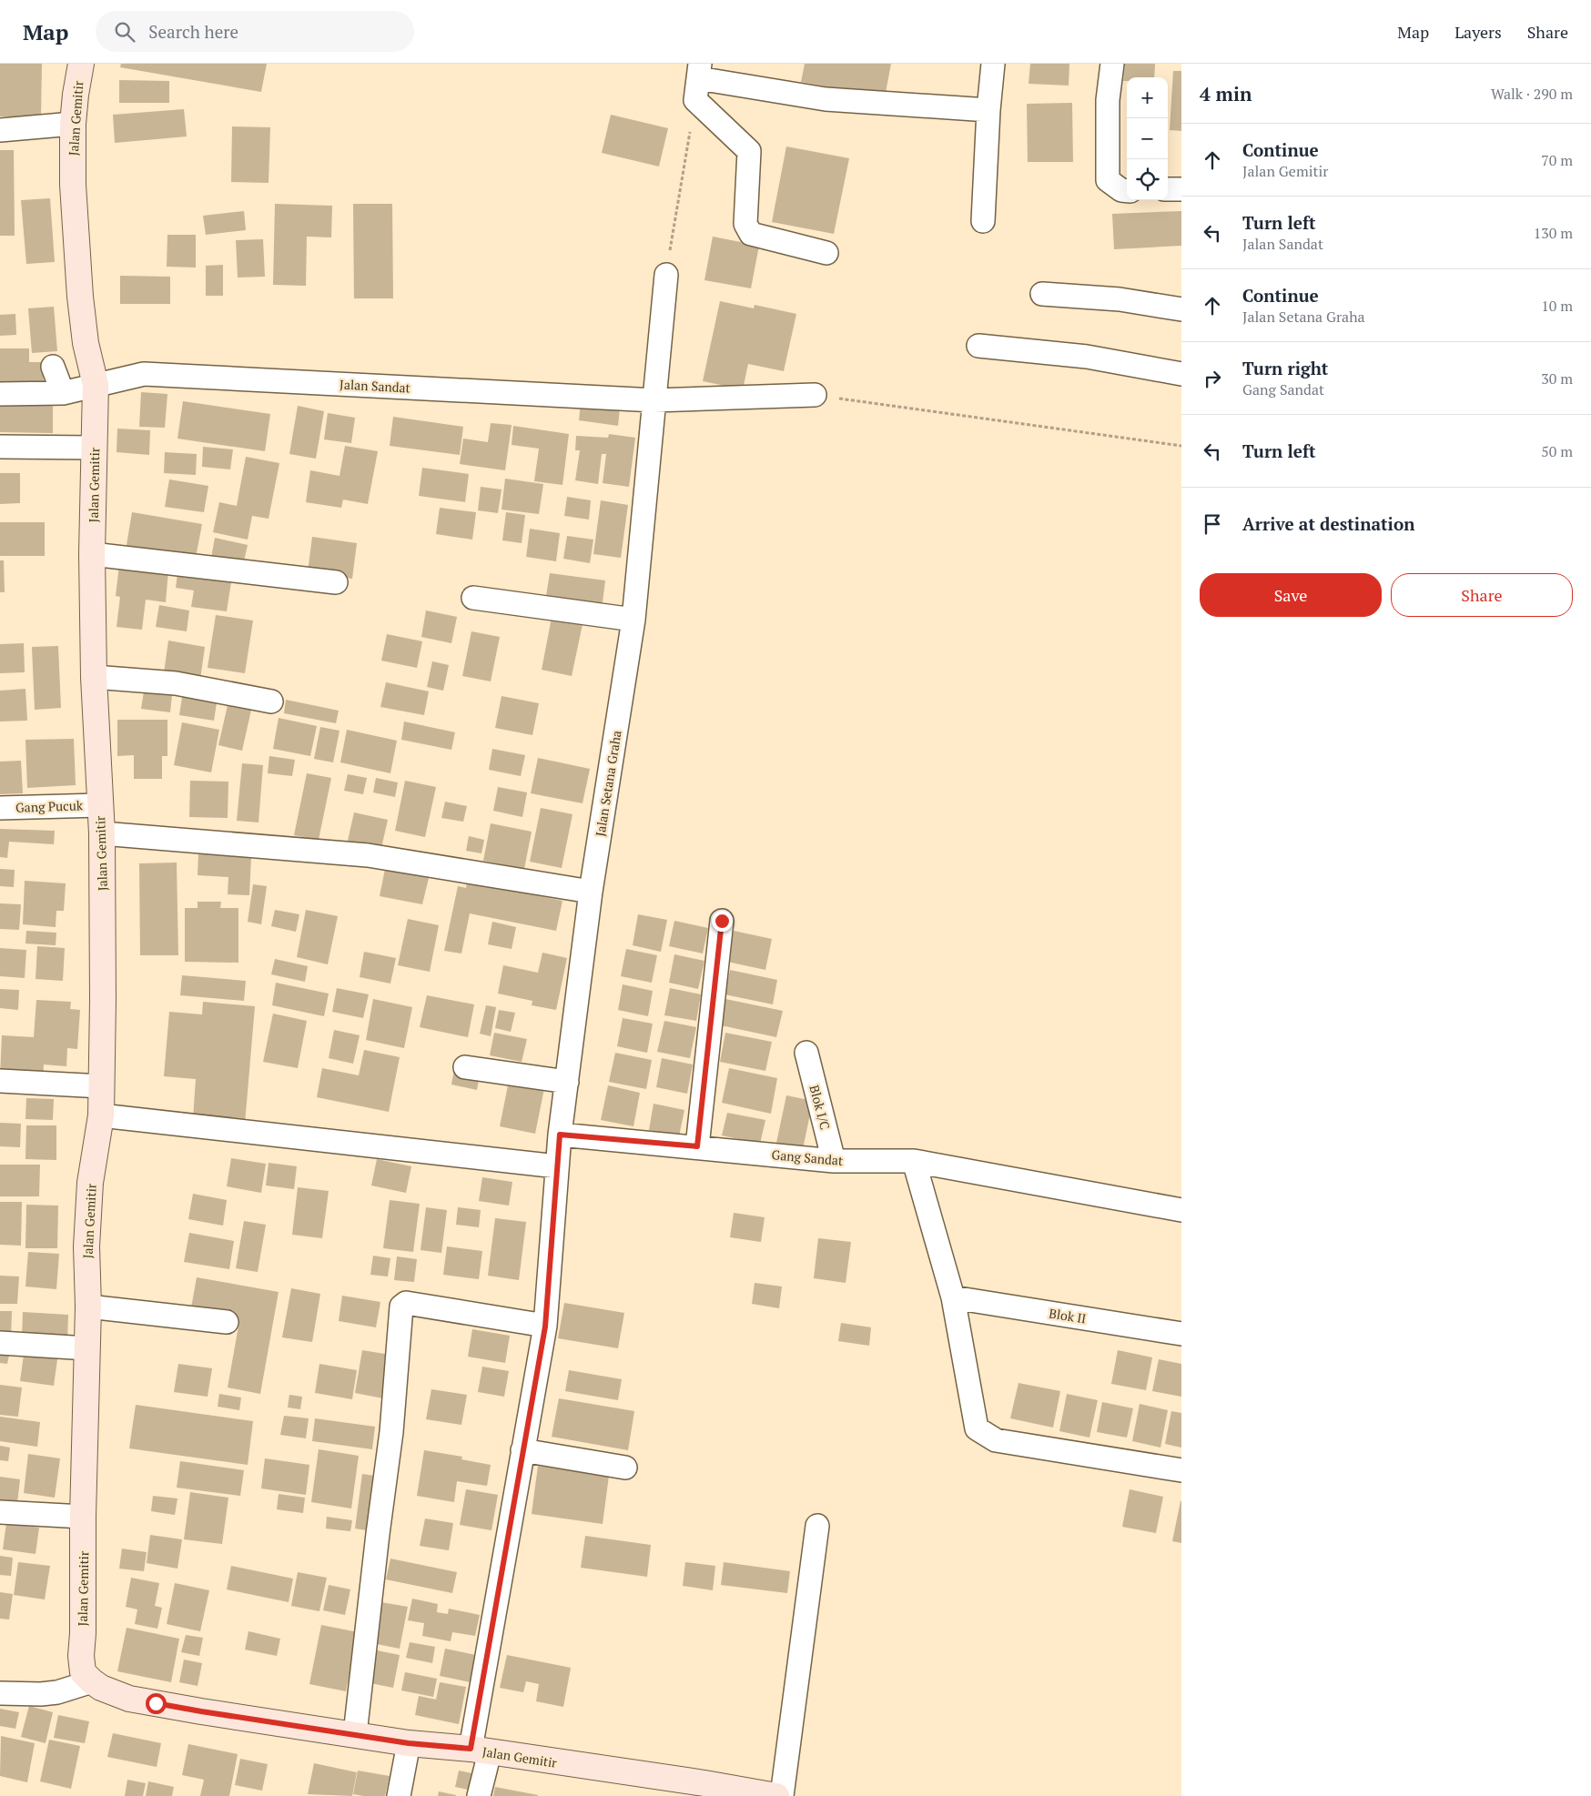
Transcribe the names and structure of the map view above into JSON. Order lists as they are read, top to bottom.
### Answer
{
  "streets": {
    "street": [
      "Jalan Gemitir",
      "Jalan Sandat",
      "Jalan Setana Graha",
      "Gang Pucuk",
      "Blok I/C",
      "Gang Sandat",
      "Blok II"
    ]
  },
  "crossings": [
    ["Jalan Gemitir", "Jalan Sandat"],
    ["Jalan Gemitir", "Gang Pucuk"],
    ["Jalan Sandat", "Jalan Setana Graha"],
    ["Jalan Setana Graha", "Gang Sandat"],
    ["Blok I/C", "Gang Sandat"]
  ],
  "page": {
    "header": "Map",
    "search": "Search here",
    "nav": ["Map", "Layers", "Share"],
    "heading": ["4 min", "Walk · 290 m"],
    "map_buttons": ["+", "−"],
    "list": [
      ["Continue", "Jalan Gemitir", "70 m"],
      ["Turn left", "Jalan Sandat", "130 m"],
      ["Continue", "Jalan Setana Graha", "10 m"],
      ["Turn right", "Gang Sandat", "30 m"],
      ["Turn left", "50 m"],
      "Arrive at destination"
    ],
    "buttons": ["Save", "Share"]
  }
}
